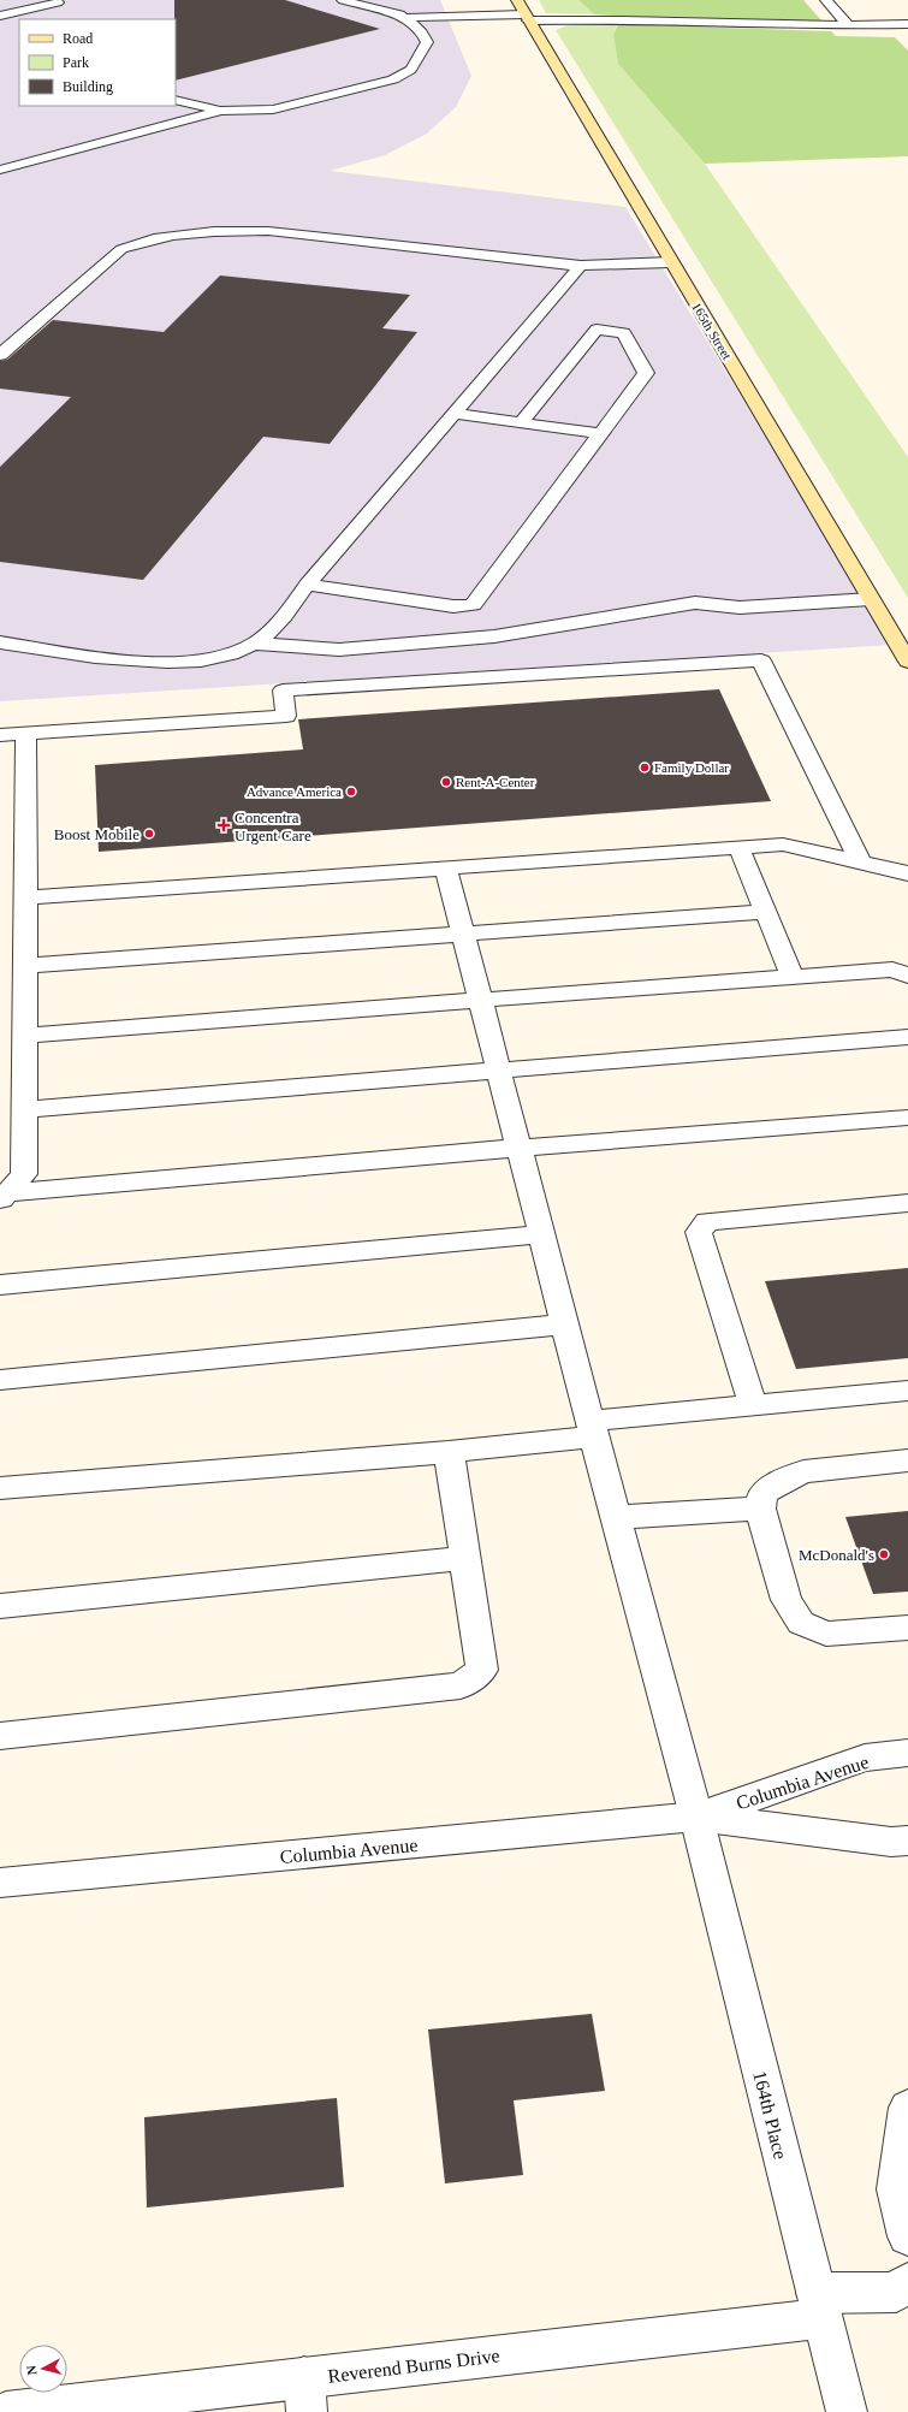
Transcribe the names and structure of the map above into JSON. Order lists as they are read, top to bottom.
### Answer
{
  "streets": {
    "main road": ["165th Street"],
    "street": ["Columbia Avenue", "164th Place", "Reverend Burns Drive"]
  },
  "crossings": [
    ["Columbia Avenue", "164th Place"],
    ["164th Place", "Reverend Burns Drive"]
  ],
  "places": {
    "other": [
      "Family Dollar",
      "Rent-A-Center",
      "Advance America",
      "Boost Mobile",
      "McDonald's"
    ],
    "health": ["Concentra Urgent Care"]
  },
  "legend": ["Road", "Park", "Building"],
  "north": "left"
}
